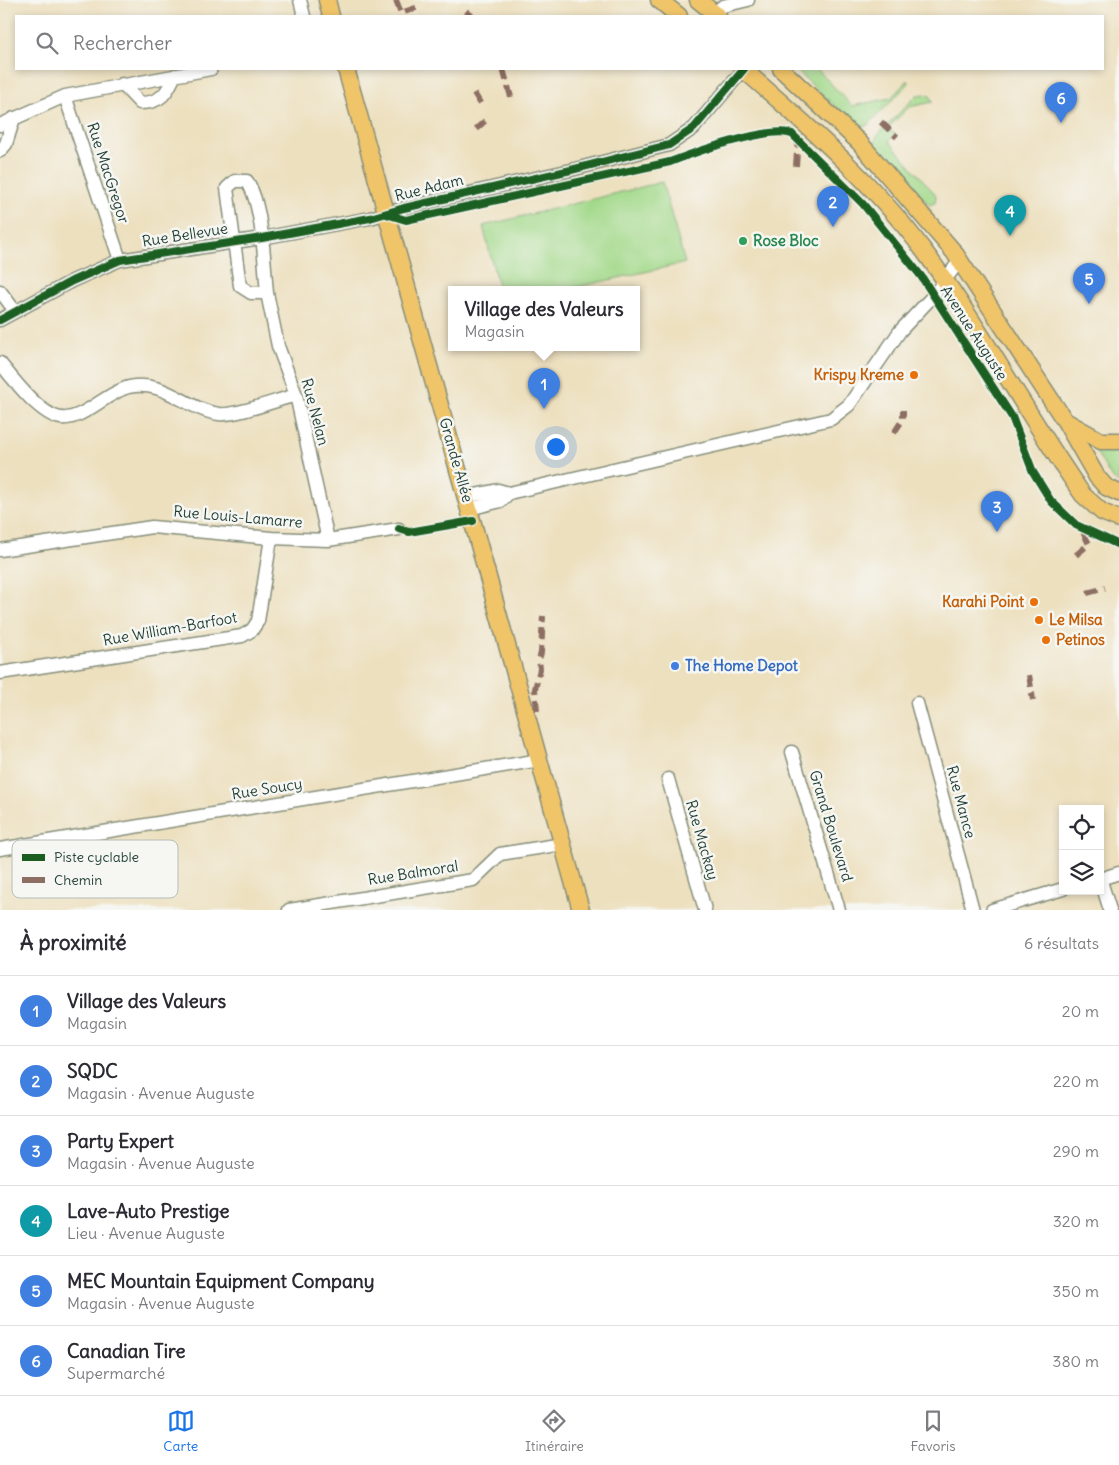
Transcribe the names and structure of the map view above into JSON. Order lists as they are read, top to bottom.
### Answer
{
  "streets": {
    "main road": ["Avenue Auguste", "Grande Allée"],
    "street": [
      "Rue MacGregor",
      "Rue Adam",
      "Rue Bellevue",
      "Rue Nelan",
      "Rue Louis-Lamarre",
      "Rue William-Barfoot",
      "Rue Soucy",
      "Rue Mance",
      "Grand Boulevard",
      "Rue Mackay",
      "Rue Balmoral"
    ]
  },
  "crossings": [
    ["Rue MacGregor", "Rue Bellevue"],
    ["Rue Adam", "Rue Bellevue"],
    ["Rue Adam", "Grande Allée"],
    ["Rue Bellevue", "Rue Nelan"],
    ["Rue Bellevue", "Grande Allée"],
    ["Rue Nelan", "Rue Louis-Lamarre"],
    ["Grande Allée", "Rue Soucy"],
    ["Grande Allée", "Rue Balmoral"],
    ["Rue Louis-Lamarre", "Rue William-Barfoot"]
  ],
  "places": [
    "Rose Bloc",
    "Krispy Kreme",
    "Karahi Point",
    "Le Milsa",
    "Petinos",
    "The Home Depot"
  ],
  "legend": ["Piste cyclable", "Chemin"],
  "page": {
    "search": "Rechercher",
    "pins": [
      "6",
      "2",
      "4",
      "5",
      "1",
      "3"
    ],
    "popup": ["Village des Valeurs", "Magasin"],
    "heading": ["À proximité", "6 résultats"],
    "list": [
      {
        "mark": "1",
        "name": "Village des Valeurs",
        "note": "Magasin",
        "value": "20 m"
      },
      {
        "mark": "2",
        "name": "SQDC",
        "note": "Magasin · Avenue Auguste",
        "value": "220 m"
      },
      {
        "mark": "3",
        "name": "Party Expert",
        "note": "Magasin · Avenue Auguste",
        "value": "290 m"
      },
      {
        "mark": "4",
        "name": "Lave-Auto Prestige",
        "note": "Lieu · Avenue Auguste",
        "value": "320 m"
      },
      {
        "mark": "5",
        "name": "MEC Mountain Equipment Company",
        "note": "Magasin · Avenue Auguste",
        "value": "350 m"
      },
      {
        "mark": "6",
        "name": "Canadian Tire",
        "note": "Supermarché",
        "value": "380 m"
      }
    ],
    "nav": ["Carte", "Itinéraire", "Favoris"]
  }
}
